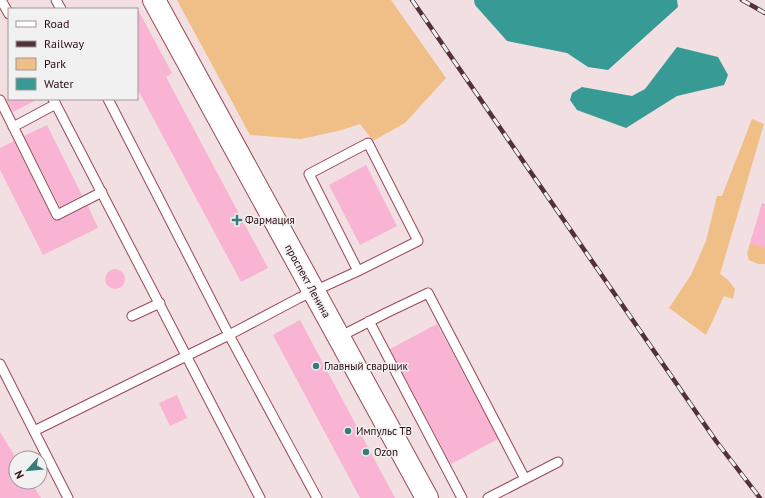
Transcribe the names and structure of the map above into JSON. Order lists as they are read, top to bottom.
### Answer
{
  "streets": {
    "main road": ["проспект Ленина"]
  },
  "places": {
    "health": ["Фармация"],
    "other": ["Главный сварщик", "Импульс ТВ", "Ozon"]
  },
  "legend": [
    "Road",
    "Railway",
    "Park",
    "Water"
  ],
  "north": "bottom left"
}
